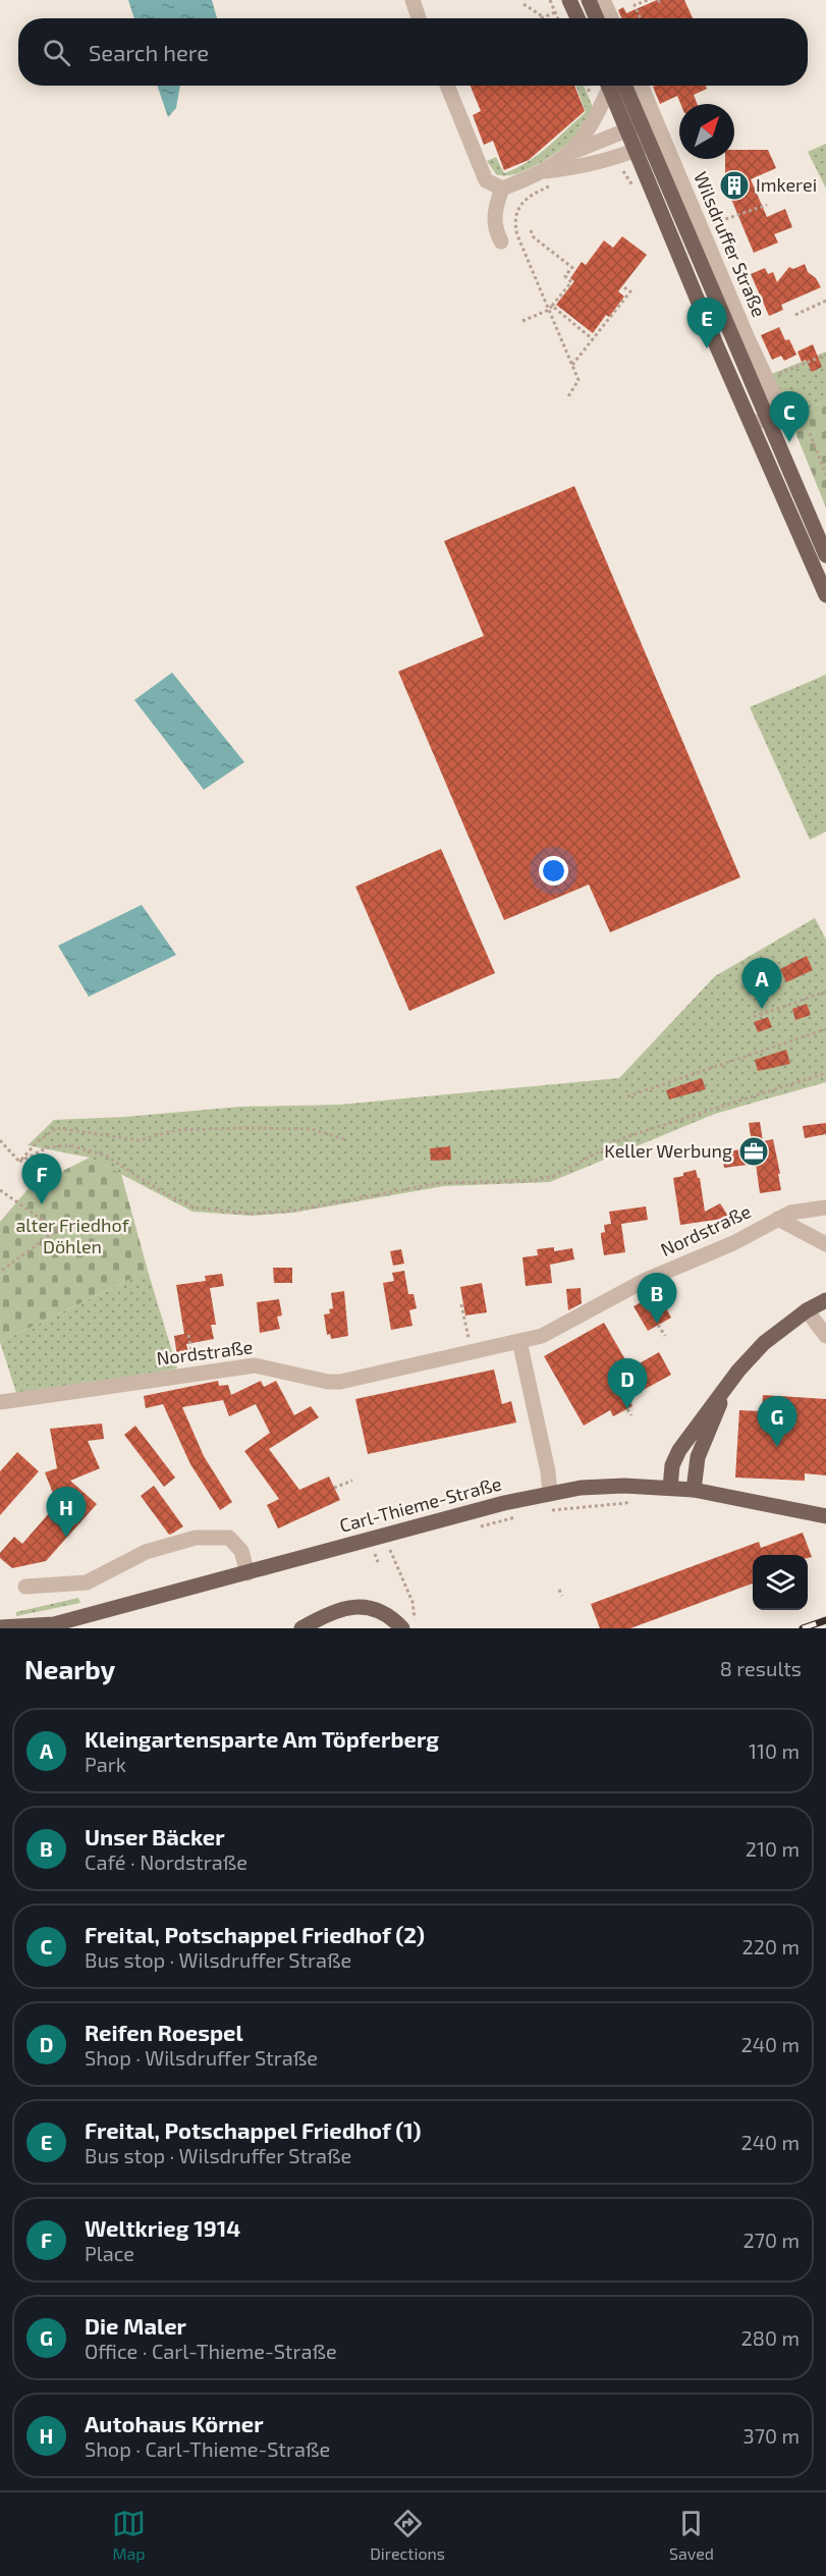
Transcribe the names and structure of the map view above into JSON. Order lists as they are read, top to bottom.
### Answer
{
  "streets": {
    "main road": ["Carl-Thieme-Straße"],
    "street": ["Wilsdruffer Straße", "Nordstraße"]
  },
  "parks": ["alter Friedhof Döhlen"],
  "places": {
    "building": ["Imkerei"],
    "office": ["Keller Werbung"]
  },
  "north": "top right",
  "page": {
    "search": "Search here",
    "pins": [
      "E",
      "C",
      "A",
      "F",
      "B",
      "D",
      "G",
      "H"
    ],
    "heading": ["Nearby", "8 results"],
    "list": [
      {
        "mark": "A",
        "name": "Kleingartensparte Am Töpferberg",
        "note": "Park",
        "value": "110 m"
      },
      {
        "mark": "B",
        "name": "Unser Bäcker",
        "note": "Café · Nordstraße",
        "value": "210 m"
      },
      {
        "mark": "C",
        "name": "Freital, Potschappel Friedhof (2)",
        "note": "Bus stop · Wilsdruffer Straße",
        "value": "220 m"
      },
      {
        "mark": "D",
        "name": "Reifen Roespel",
        "note": "Shop · Wilsdruffer Straße",
        "value": "240 m"
      },
      {
        "mark": "E",
        "name": "Freital, Potschappel Friedhof (1)",
        "note": "Bus stop · Wilsdruffer Straße",
        "value": "240 m"
      },
      {
        "mark": "F",
        "name": "Weltkrieg 1914",
        "note": "Place",
        "value": "270 m"
      },
      {
        "mark": "G",
        "name": "Die Maler",
        "note": "Office · Carl-Thieme-Straße",
        "value": "280 m"
      },
      {
        "mark": "H",
        "name": "Autohaus Körner",
        "note": "Shop · Carl-Thieme-Straße",
        "value": "370 m"
      }
    ],
    "nav": ["Map", "Directions", "Saved"]
  }
}
